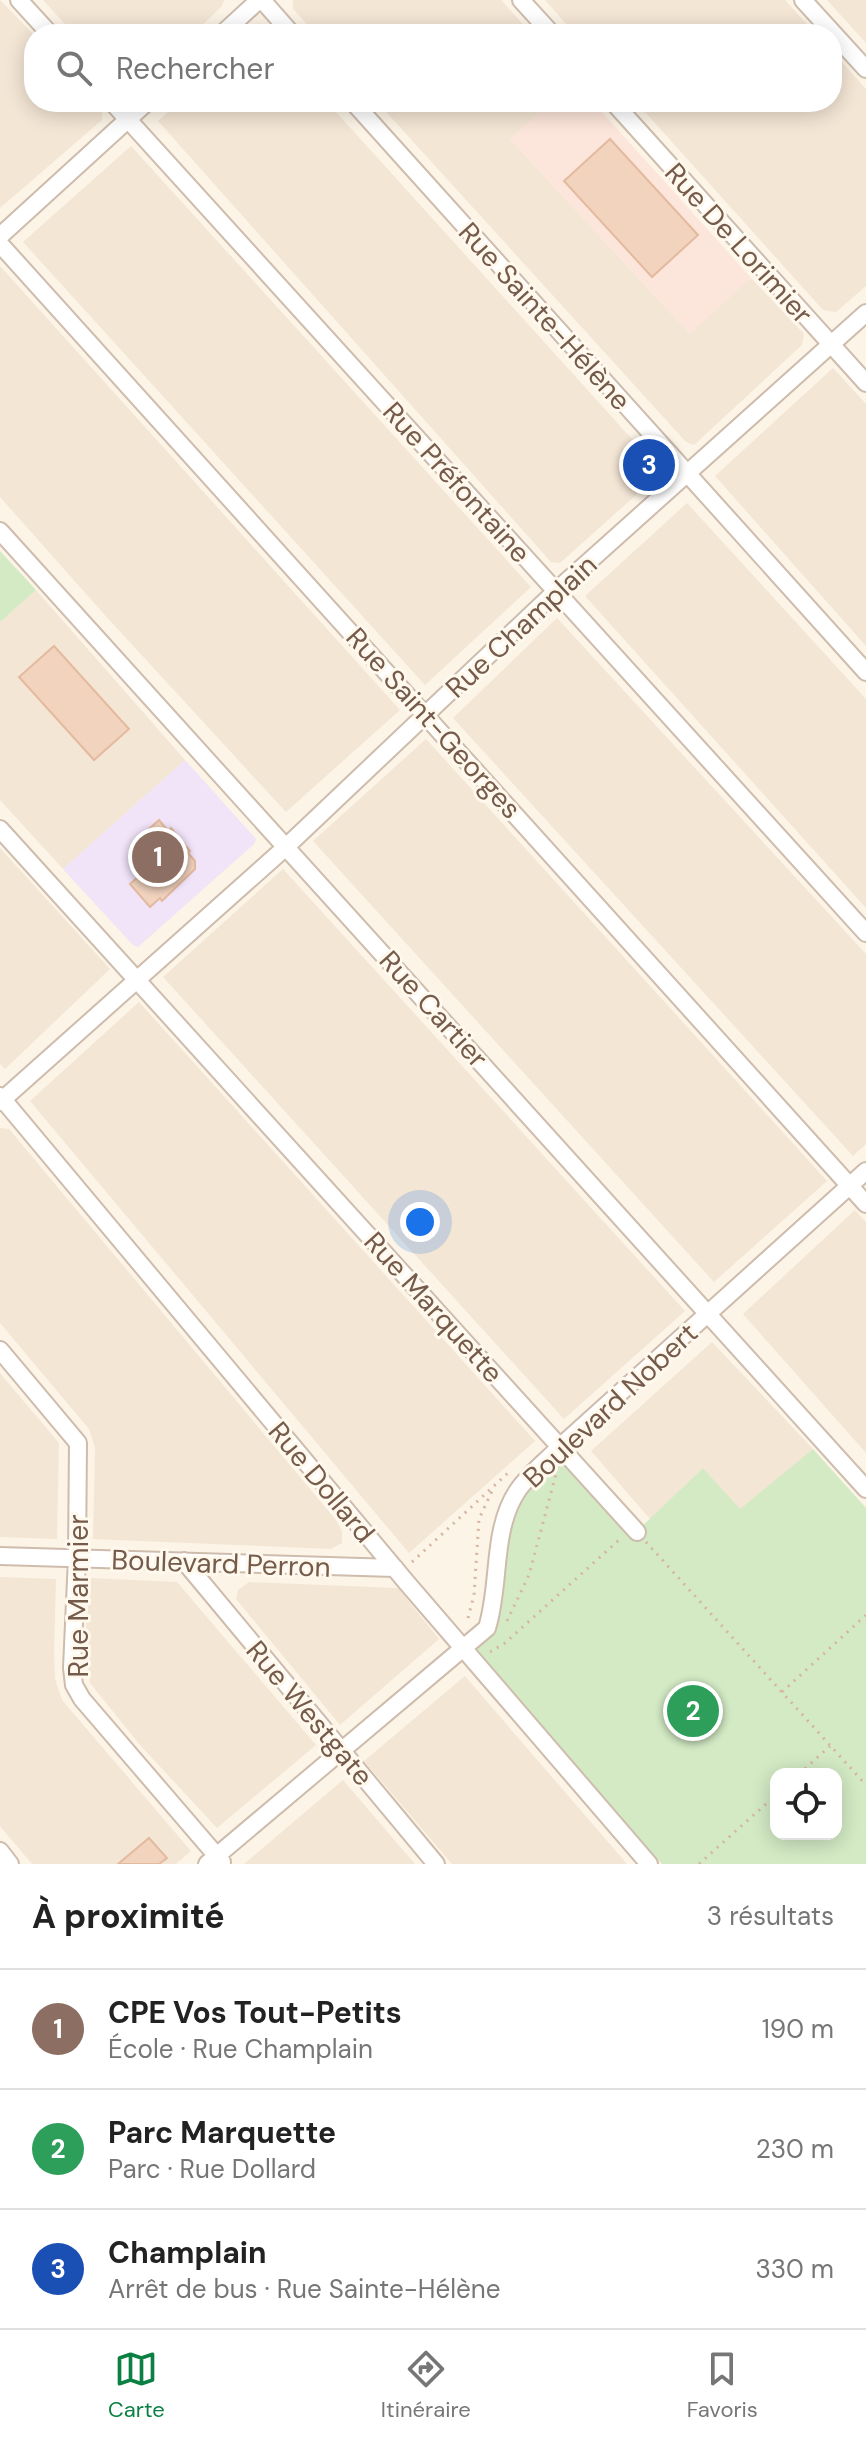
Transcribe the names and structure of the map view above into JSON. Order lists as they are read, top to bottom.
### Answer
{
  "streets": {
    "street": [
      "Rue De Lorimier",
      "Rue Sainte-Hélène",
      "Rue Préfontaine",
      "Rue Champlain",
      "Rue Saint-Georges",
      "Rue Cartier",
      "Rue Marquette",
      "Boulevard Nobert",
      "Rue Dollard",
      "Boulevard Perron",
      "Rue Marmier",
      "Rue Westgate"
    ]
  },
  "crossings": [
    ["Rue De Lorimier", "Rue Champlain"],
    ["Rue Sainte-Hélène", "Rue Champlain"],
    ["Rue Préfontaine", "Rue Champlain"],
    ["Rue Champlain", "Rue Saint-Georges"],
    ["Rue Champlain", "Rue Cartier"],
    ["Rue Champlain", "Rue Marquette"],
    ["Rue Champlain", "Rue Dollard"],
    ["Rue Saint-Georges", "Boulevard Nobert"],
    ["Rue Cartier", "Boulevard Nobert"],
    ["Rue Marquette", "Boulevard Nobert"],
    ["Boulevard Nobert", "Rue Dollard"],
    ["Boulevard Nobert", "Rue Marmier"],
    ["Boulevard Nobert", "Rue Westgate"],
    ["Rue Dollard", "Boulevard Perron"],
    ["Boulevard Perron", "Rue Marmier"],
    ["Boulevard Perron", "Rue Westgate"]
  ],
  "page": {
    "search": "Rechercher",
    "pins": ["3", "1", "2"],
    "heading": ["À proximité", "3 résultats"],
    "list": [
      {
        "mark": "1",
        "name": "CPE Vos Tout-Petits",
        "note": "École · Rue Champlain",
        "value": "190 m"
      },
      {
        "mark": "2",
        "name": "Parc Marquette",
        "note": "Parc · Rue Dollard",
        "value": "230 m"
      },
      {
        "mark": "3",
        "name": "Champlain",
        "note": "Arrêt de bus · Rue Sainte-Hélène",
        "value": "330 m"
      }
    ],
    "nav": ["Carte", "Itinéraire", "Favoris"]
  }
}
